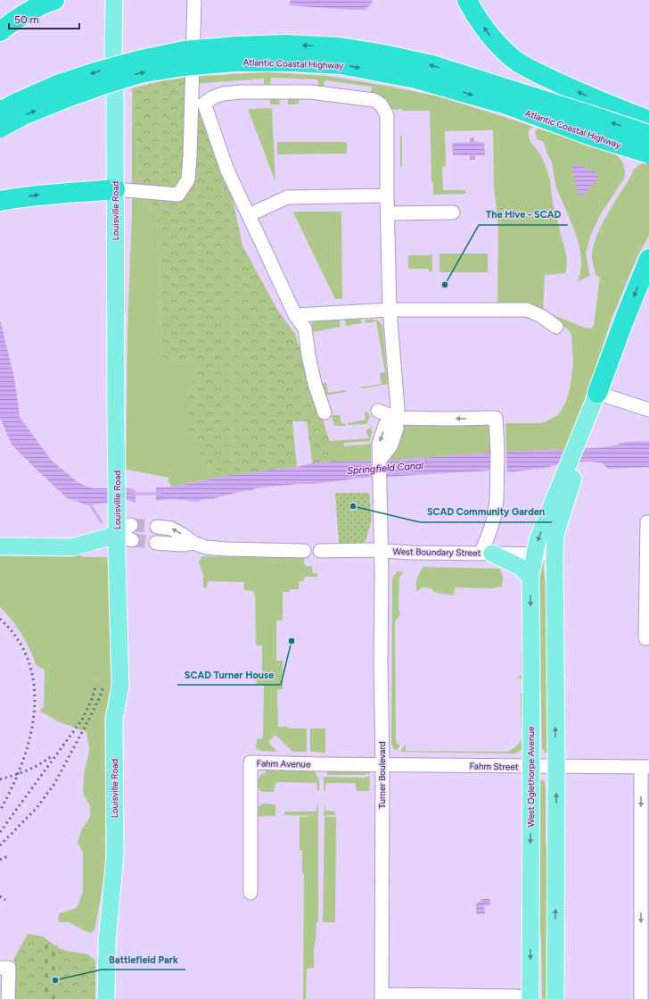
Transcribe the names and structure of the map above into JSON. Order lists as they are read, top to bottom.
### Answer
{
  "streets": {
    "highway": ["Atlantic Coastal Highway"],
    "main road": ["Louisville Road", "West Oglethorpe Avenue"],
    "street": [
      "West Boundary Street",
      "Fahm Avenue",
      "Fahm Street",
      "Turner Boulevard"
    ]
  },
  "crossings": [
    ["West Boundary Street", "Turner Boulevard"],
    ["West Boundary Street", "West Oglethorpe Avenue"],
    ["Fahm Avenue", "Fahm Street"],
    ["Fahm Avenue", "Turner Boulevard"],
    ["Fahm Street", "Turner Boulevard"],
    ["Fahm Street", "West Oglethorpe Avenue"]
  ],
  "water": ["Springfield Canal"],
  "places": [
    "The Hive - SCAD",
    "SCAD Community Garden",
    "SCAD Turner House",
    "Battlefield Park"
  ],
  "scale_bar": "50 m"
}
